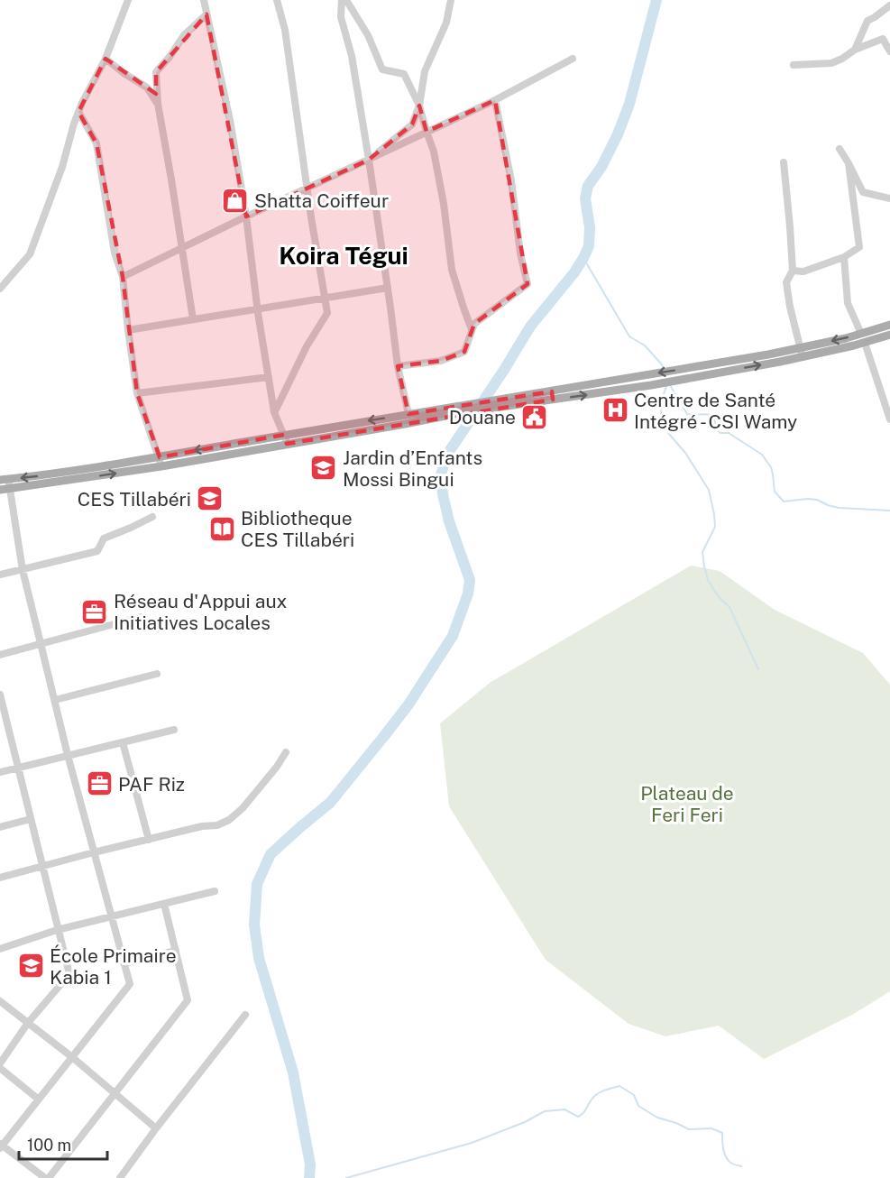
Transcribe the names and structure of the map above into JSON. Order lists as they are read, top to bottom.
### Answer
{
  "districts": ["Koira Tégui"],
  "parks": ["Plateau de Feri Feri"],
  "places": {
    "shop": ["Shatta Coiffeur"],
    "hospital": ["Centre de Santé Intégré - CSI Wamy"],
    "public building": ["Douane"],
    "school or university": ["Jardin d’Enfants Mossi Bingui", "CES Tillabéri", "École Primaire Kabia 1"],
    "library": ["Bibliotheque CES Tillabéri"],
    "office": ["Réseau d'Appui aux Initiatives Locales", "PAF Riz"]
  },
  "scale_bar": "100 m"
}
